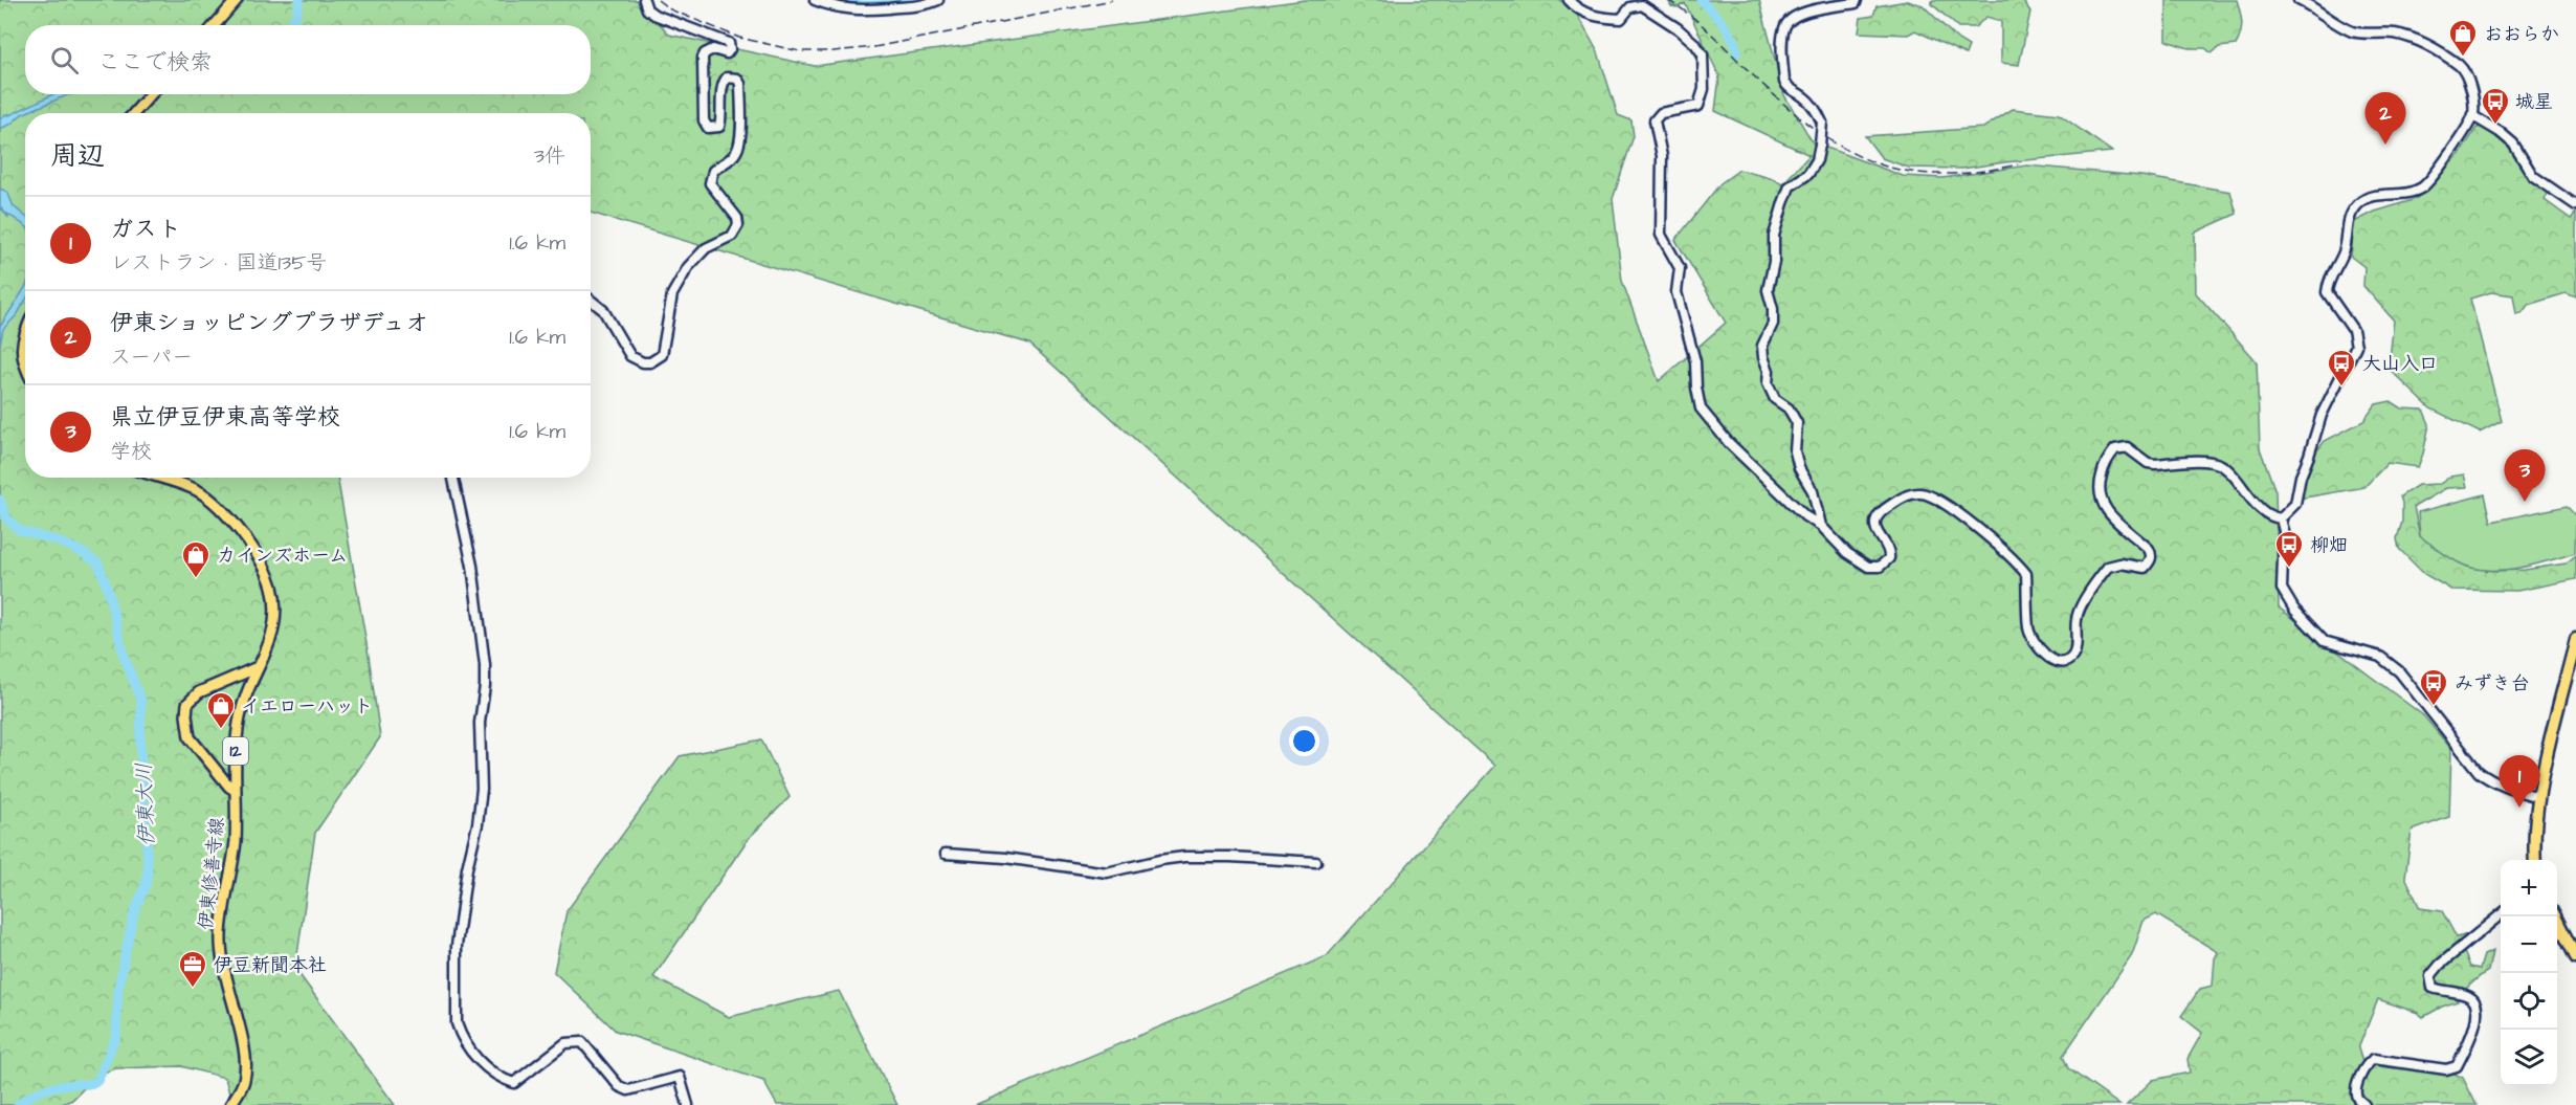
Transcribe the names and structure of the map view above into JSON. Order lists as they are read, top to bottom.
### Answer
{
  "streets": {
    "main road": ["12", "伊東修善寺線"]
  },
  "crossings": [
    ["12", "伊東修善寺線"]
  ],
  "water": ["伊東大川"],
  "places": {
    "shop": ["おおらか", "カインズホーム", "イエローハット"],
    "bus stop": [
      "城星",
      "大山入口",
      "柳畑",
      "みずき台"
    ],
    "office": ["伊豆新聞本社"]
  },
  "page": {
    "search": "ここで検索",
    "pins": ["2", "3", "1"],
    "heading": ["周辺", "3件"],
    "list": [
      {
        "mark": "1",
        "name": "ガスト",
        "note": "レストラン · 国道135号",
        "value": "1.6 km"
      },
      {
        "mark": "2",
        "name": "伊東ショッピングプラザデュオ",
        "note": "スーパー",
        "value": "1.6 km"
      },
      {
        "mark": "3",
        "name": "県立伊豆伊東高等学校",
        "note": "学校",
        "value": "1.6 km"
      }
    ],
    "map_buttons": ["+", "−"]
  }
}
